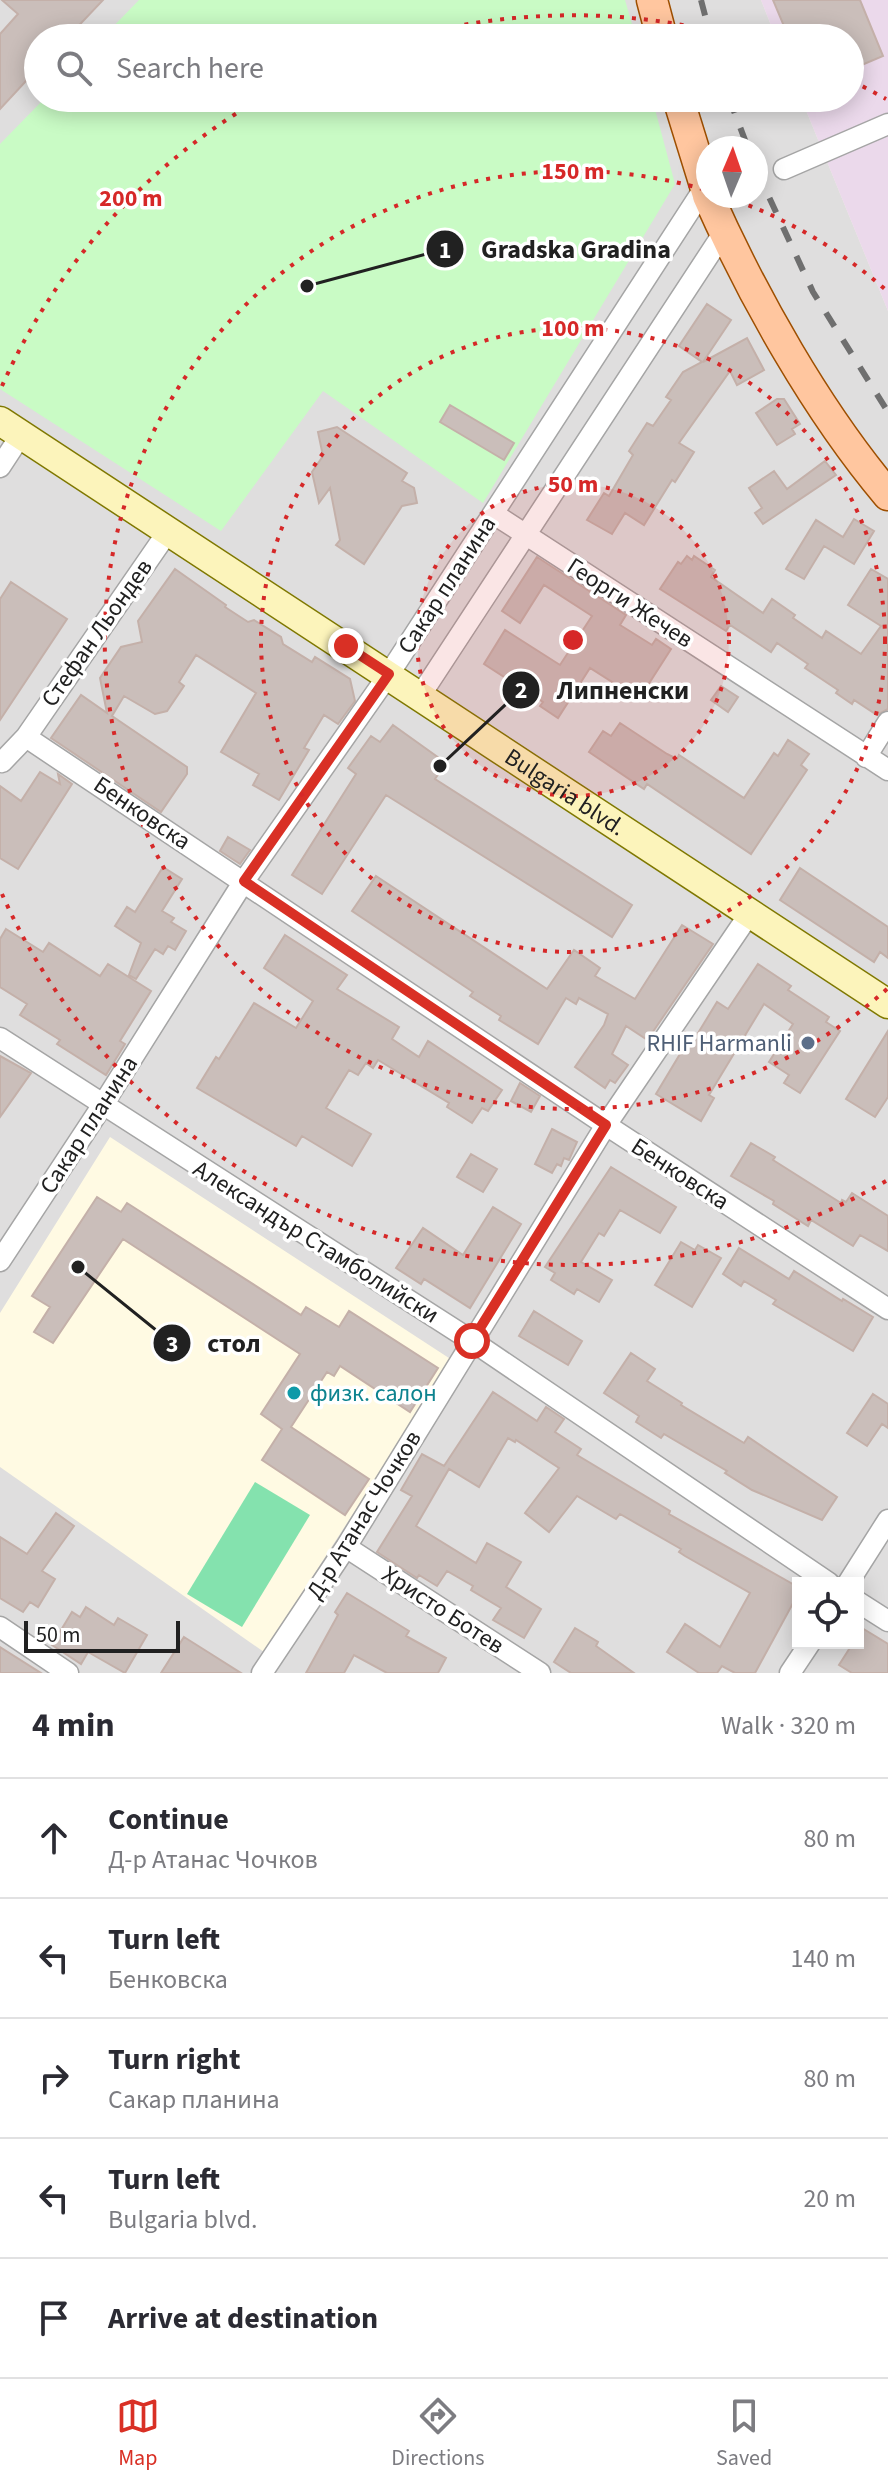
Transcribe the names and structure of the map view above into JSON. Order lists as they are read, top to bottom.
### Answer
{
  "streets": {
    "street": [
      "Сакар планина",
      "Георги Жечев",
      "Стефан Льондев",
      "Bulgaria blvd.",
      "Бенковска",
      "Александър Стамболийски",
      "Д-р Атанас Чочков",
      "Христо Ботев"
    ]
  },
  "crossings": [
    ["Сакар планина", "Георги Жечев"],
    ["Сакар планина", "Bulgaria blvd."],
    ["Сакар планина", "Бенковска"],
    ["Сакар планина", "Александър Стамболийски"],
    ["Стефан Льондев", "Bulgaria blvd."],
    ["Стефан Льондев", "Бенковска"],
    ["Bulgaria blvd.", "Д-р Атанас Чочков"],
    ["Бенковска", "Д-р Атанас Чочков"],
    ["Александър Стамболийски", "Д-р Атанас Чочков"],
    ["Д-р Атанас Чочков", "Христо Ботев"]
  ],
  "places": [
    "Gradska Gradina",
    "Липненски",
    "RHIF Harmanli",
    "стол",
    "физк. салон"
  ],
  "scale_bar": "50 m",
  "north": "top",
  "page": {
    "search": "Search here",
    "scale": "50 m",
    "heading": ["4 min", "Walk · 320 m"],
    "list": [
      ["Continue", "Д-р Атанас Чочков", "80 m"],
      ["Turn left", "Бенковска", "140 m"],
      ["Turn right", "Сакар планина", "80 m"],
      ["Turn left", "Bulgaria blvd.", "20 m"],
      "Arrive at destination"
    ],
    "nav": ["Map", "Directions", "Saved"]
  },
  "rings": [
    "150 m",
    "200 m",
    "100 m",
    "50 m"
  ]
}
